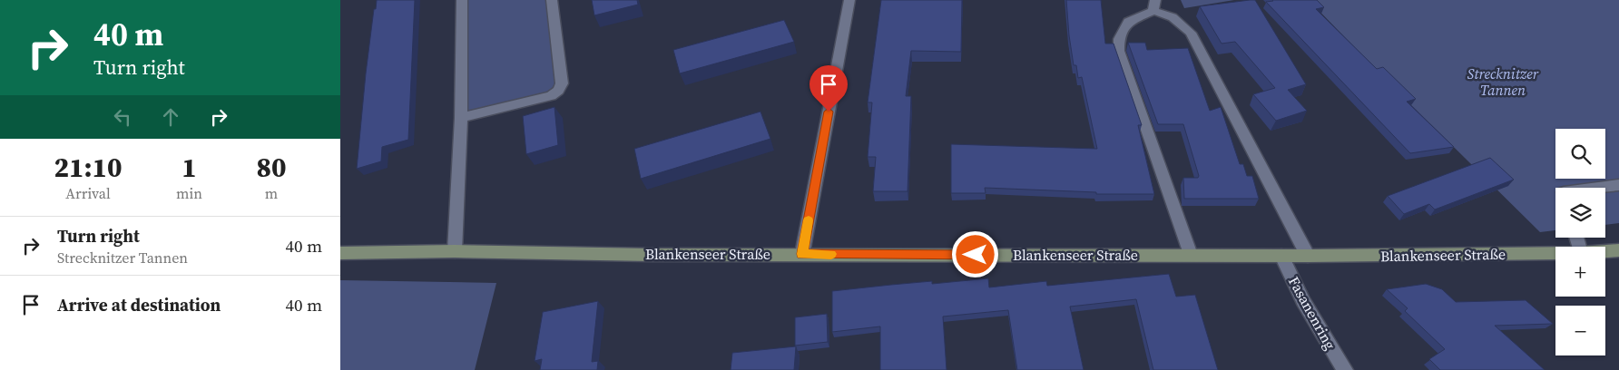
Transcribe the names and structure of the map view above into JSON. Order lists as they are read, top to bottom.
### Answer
{
  "streets": {
    "main road": ["Blankenseer Straße"],
    "street": ["Fasanenring"]
  },
  "crossings": [
    ["Blankenseer Straße", "Fasanenring"]
  ],
  "parks": ["Strecknitzer Tannen"],
  "page": {
    "turn": ["40 m", "Turn right"],
    "map_buttons": ["+", "−"],
    "eta": [
      "21:10",
      "Arrival",
      "1",
      "min",
      "80",
      "m"
    ],
    "list": [
      {
        "name": "Turn right",
        "note": "Strecknitzer Tannen",
        "value": "40 m"
      },
      {
        "name": "Arrive at destination",
        "value": "40 m"
      }
    ]
  }
}
